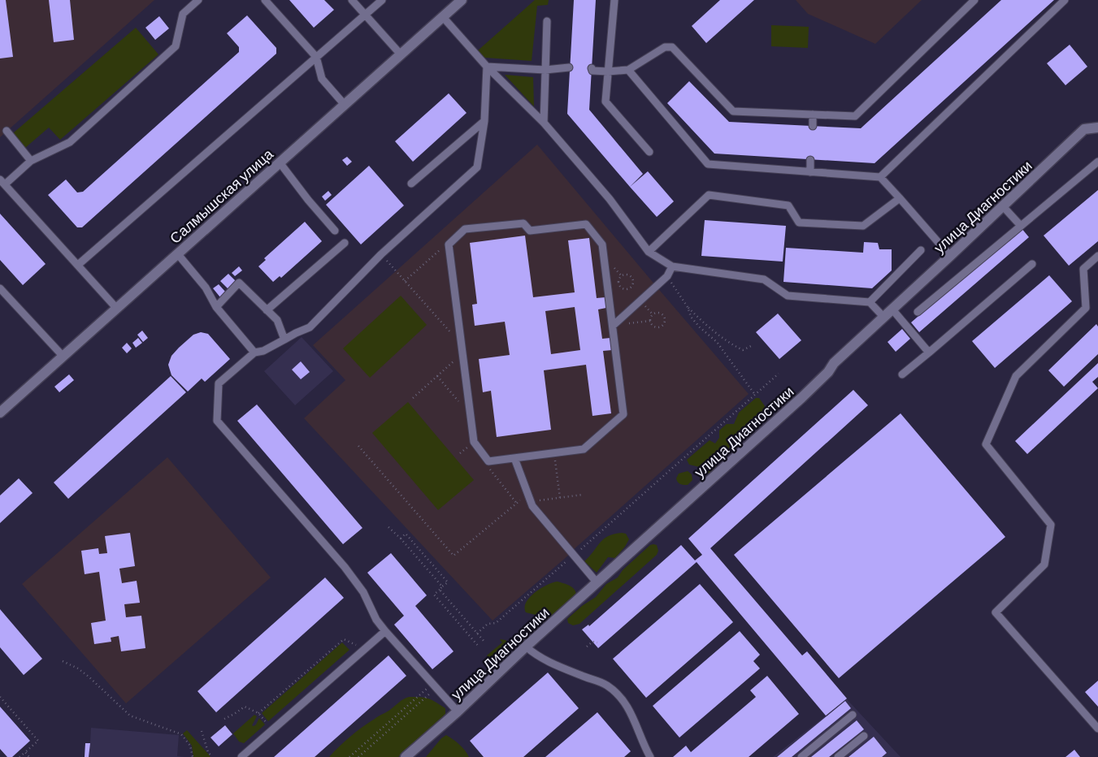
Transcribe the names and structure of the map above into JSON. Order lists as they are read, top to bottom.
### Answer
{
  "streets": {
    "street": ["Салмышская улица", "улица Диагностики"]
  }
}
